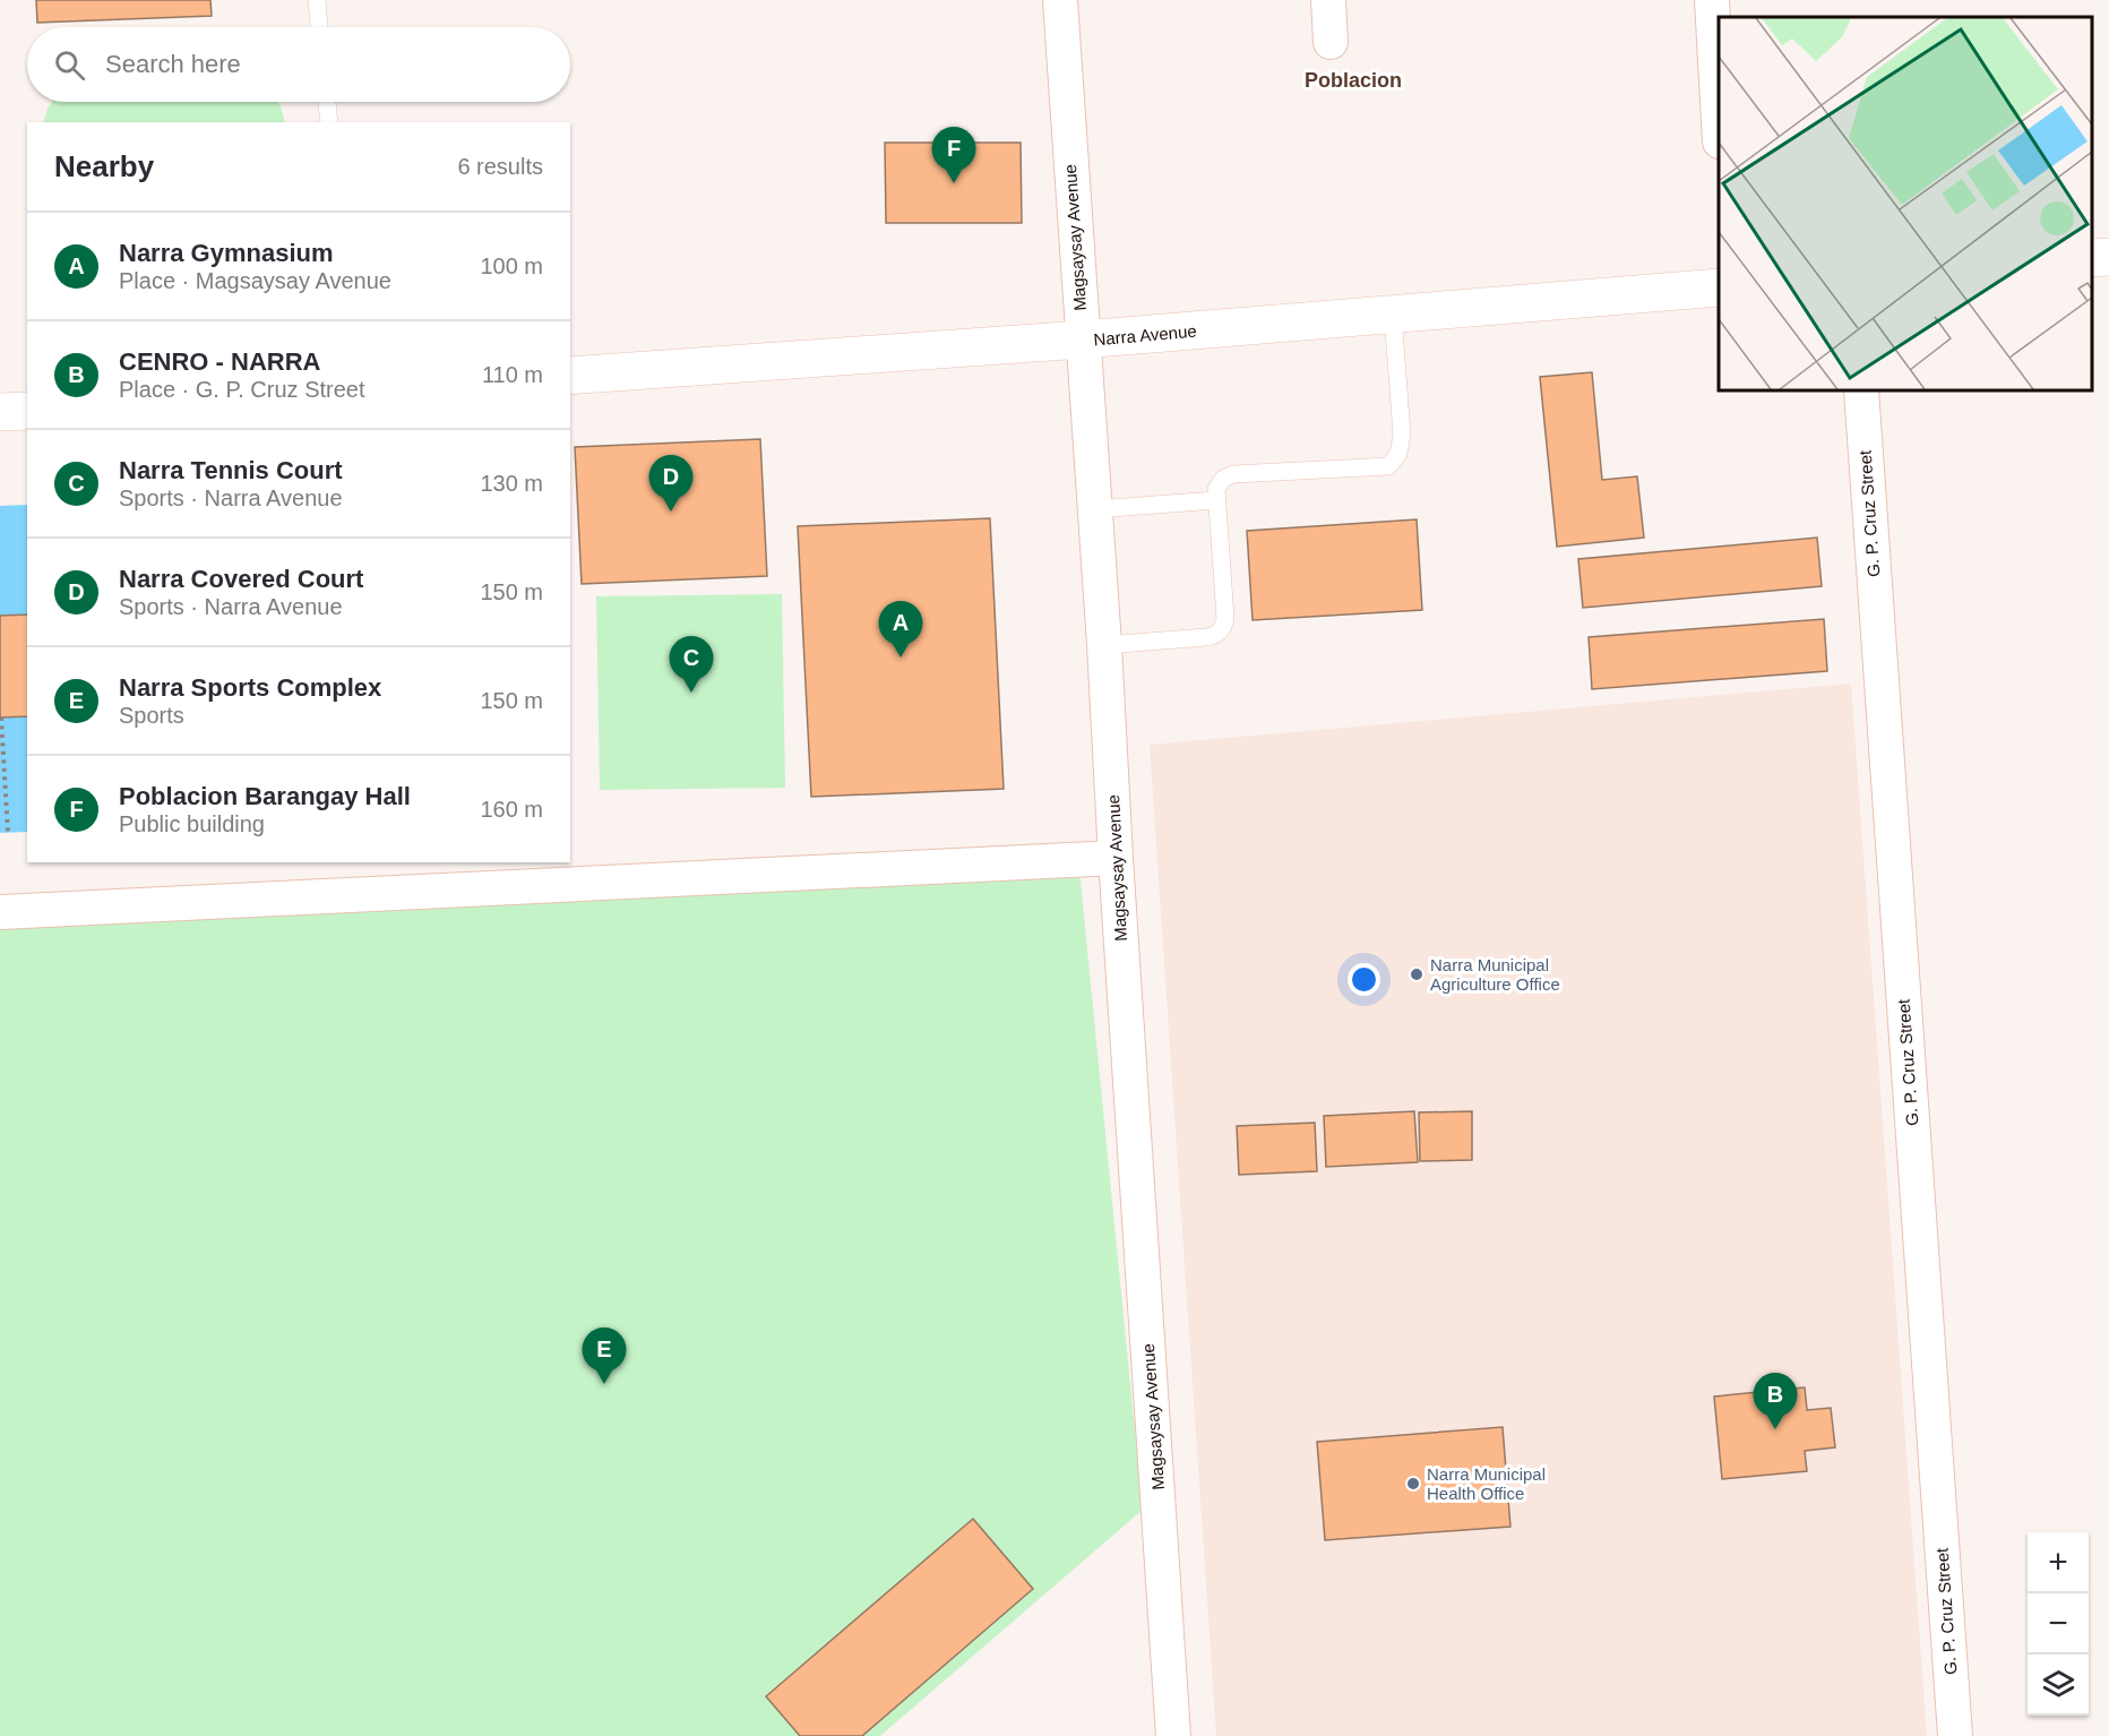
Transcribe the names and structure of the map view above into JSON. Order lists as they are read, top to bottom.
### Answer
{
  "streets": {
    "street": ["Magsaysay Avenue", "Narra Avenue", "G. P. Cruz Street"]
  },
  "crossings": [
    ["Magsaysay Avenue", "Narra Avenue"]
  ],
  "districts": ["Poblacion"],
  "places": ["Narra Municipal Agriculture Office", "Narra Municipal Health Office"],
  "page": {
    "search": "Search here",
    "heading": ["Nearby", "6 results"],
    "pins": [
      "F",
      "D",
      "A",
      "C",
      "E",
      "B"
    ],
    "list": [
      {
        "mark": "A",
        "name": "Narra Gymnasium",
        "note": "Place · Magsaysay Avenue",
        "value": "100 m"
      },
      {
        "mark": "B",
        "name": "CENRO - NARRA",
        "note": "Place · G. P. Cruz Street",
        "value": "110 m"
      },
      {
        "mark": "C",
        "name": "Narra Tennis Court",
        "note": "Sports · Narra Avenue",
        "value": "130 m"
      },
      {
        "mark": "D",
        "name": "Narra Covered Court",
        "note": "Sports · Narra Avenue",
        "value": "150 m"
      },
      {
        "mark": "E",
        "name": "Narra Sports Complex",
        "note": "Sports",
        "value": "150 m"
      },
      {
        "mark": "F",
        "name": "Poblacion Barangay Hall",
        "note": "Public building",
        "value": "160 m"
      }
    ],
    "map_buttons": ["+", "−"]
  }
}
